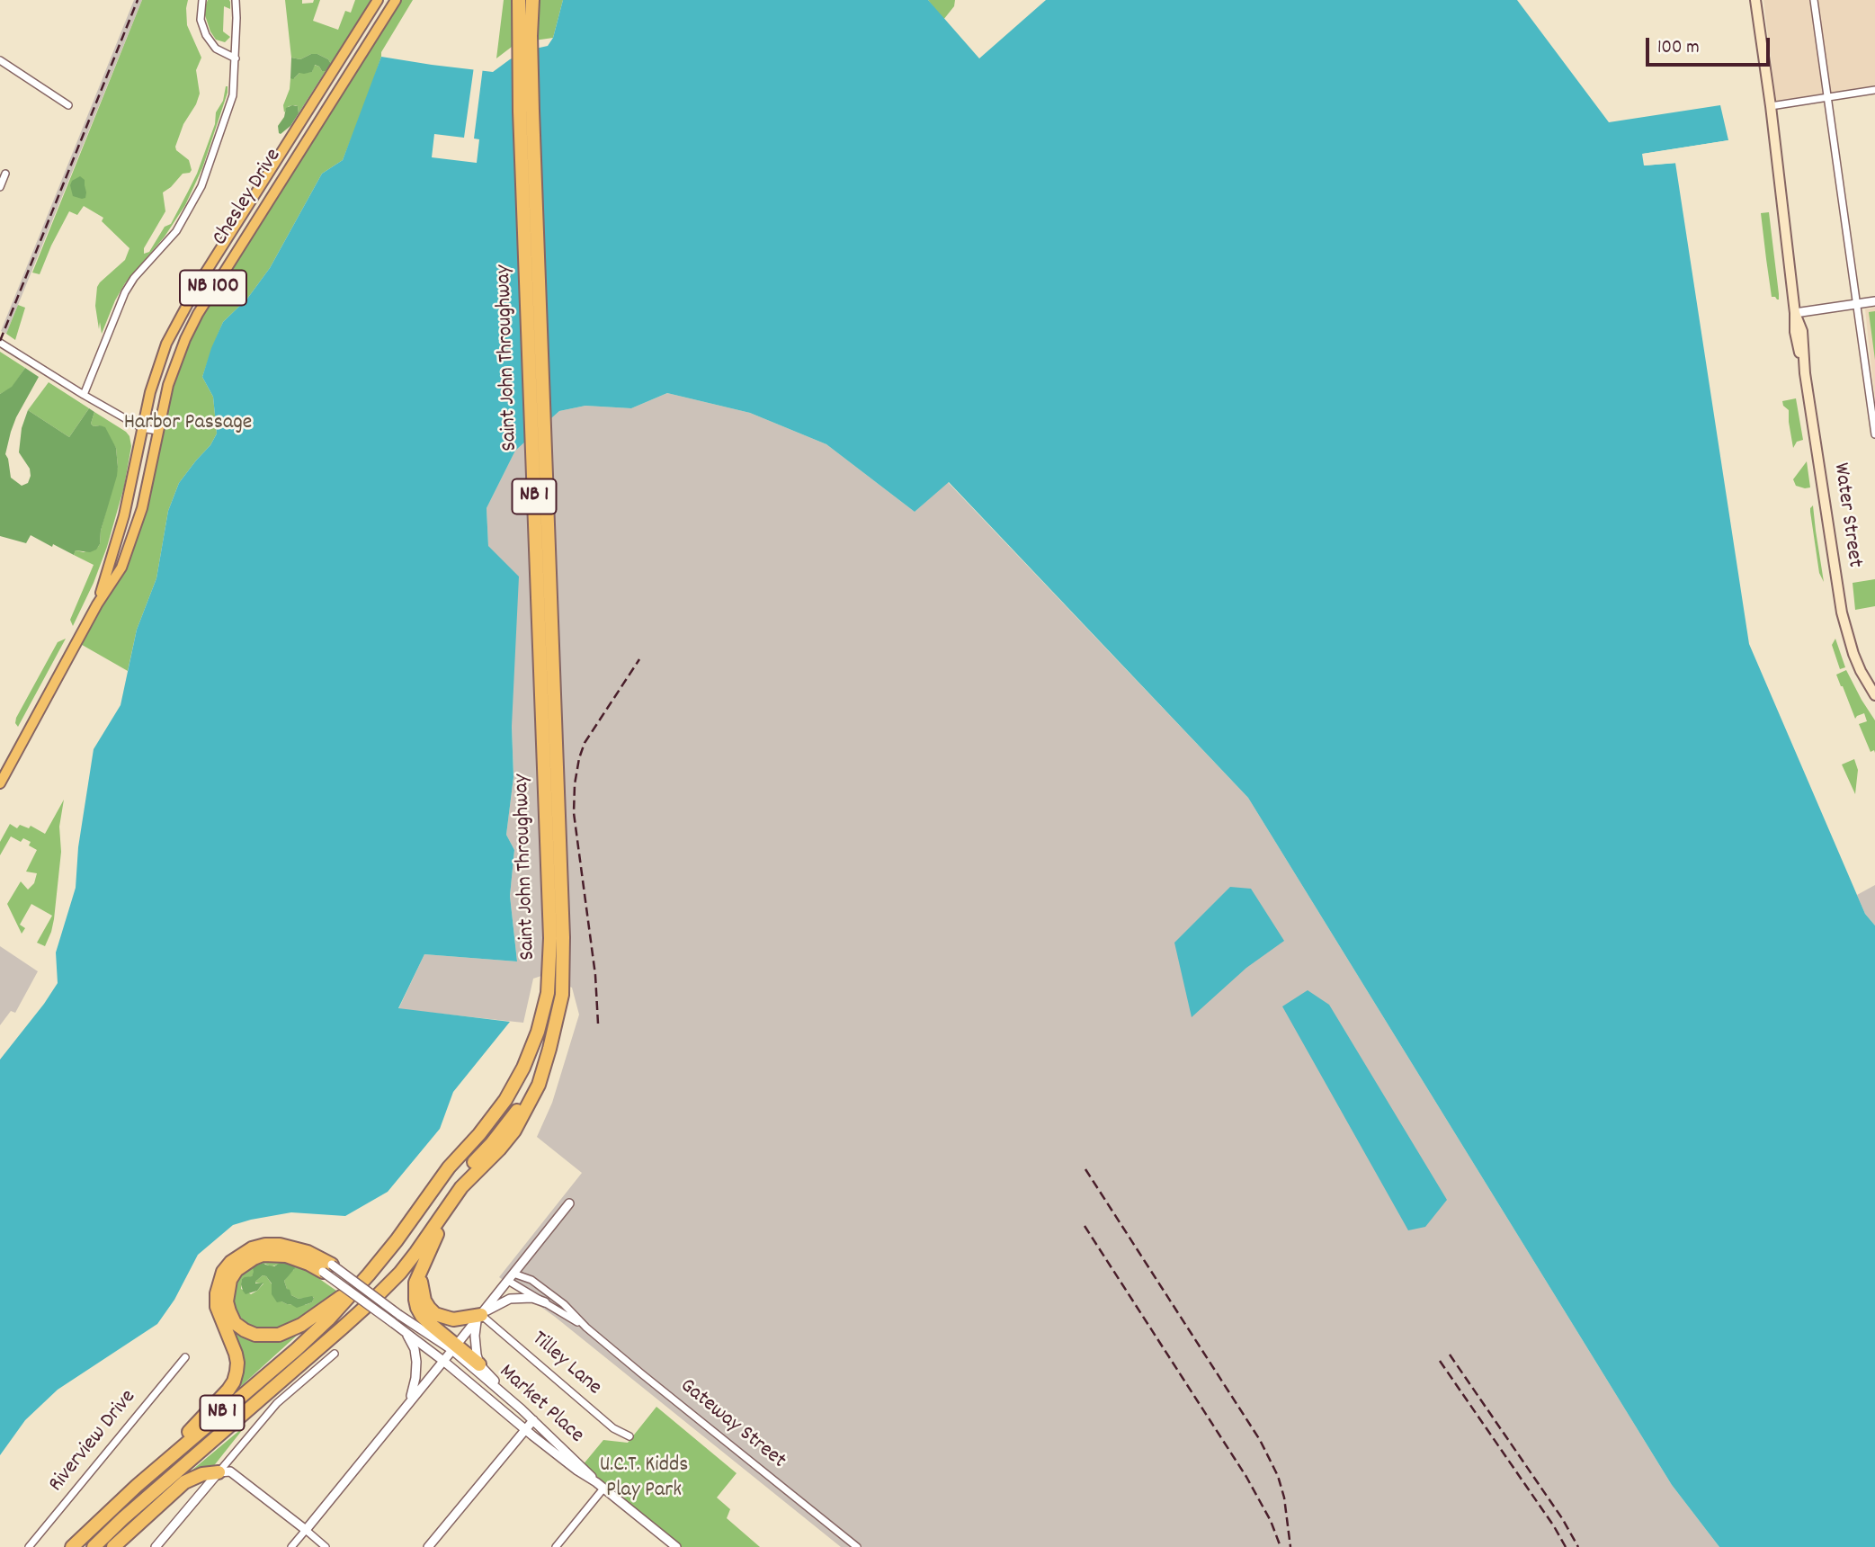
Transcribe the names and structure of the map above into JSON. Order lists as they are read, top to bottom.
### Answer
{
  "streets": {
    "highway": ["Saint John Throughway", "NB 1"],
    "main road": ["Chesley Drive", "NB 100", "Water Street"],
    "street": [
      "Tilley Lane",
      "Market Place",
      "Gateway Street",
      "Riverview Drive"
    ]
  },
  "parks": ["Harbor Passage", "U.C.T. Kidds Play Park"],
  "scale_bar": "100 m"
}
